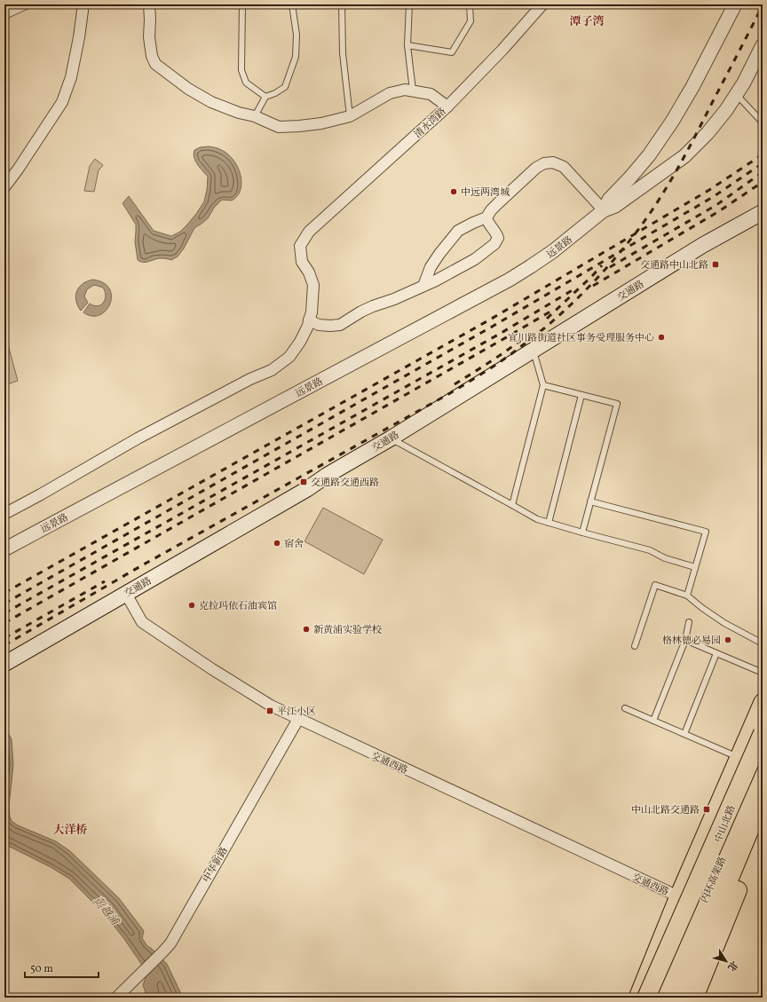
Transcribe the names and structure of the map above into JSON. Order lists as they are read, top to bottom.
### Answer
{
  "streets": {
    "highway": ["内环高架路"],
    "main road": ["交通路", "中山北路"],
    "street": [
      "清水湾路",
      "远景路",
      "交通西路",
      "中华新路"
    ]
  },
  "crossings": [
    ["交通路", "交通西路"],
    ["交通西路", "中华新路"]
  ],
  "districts": ["潭子湾", "大洋桥"],
  "water": ["彭越浦"],
  "places": {
    "other": [
      "中远两湾城",
      "宜川路街道社区事务受理服务中心",
      "宿舍",
      "克拉玛依石油宾馆",
      "新黄浦实验学校",
      "格林德必易园"
    ],
    "transit": [
      "交通路中山北路",
      "交通路交通西路",
      "平江小区",
      "中山北路交通路"
    ]
  },
  "scale_bar": "50 m",
  "north": "bottom right"
}
